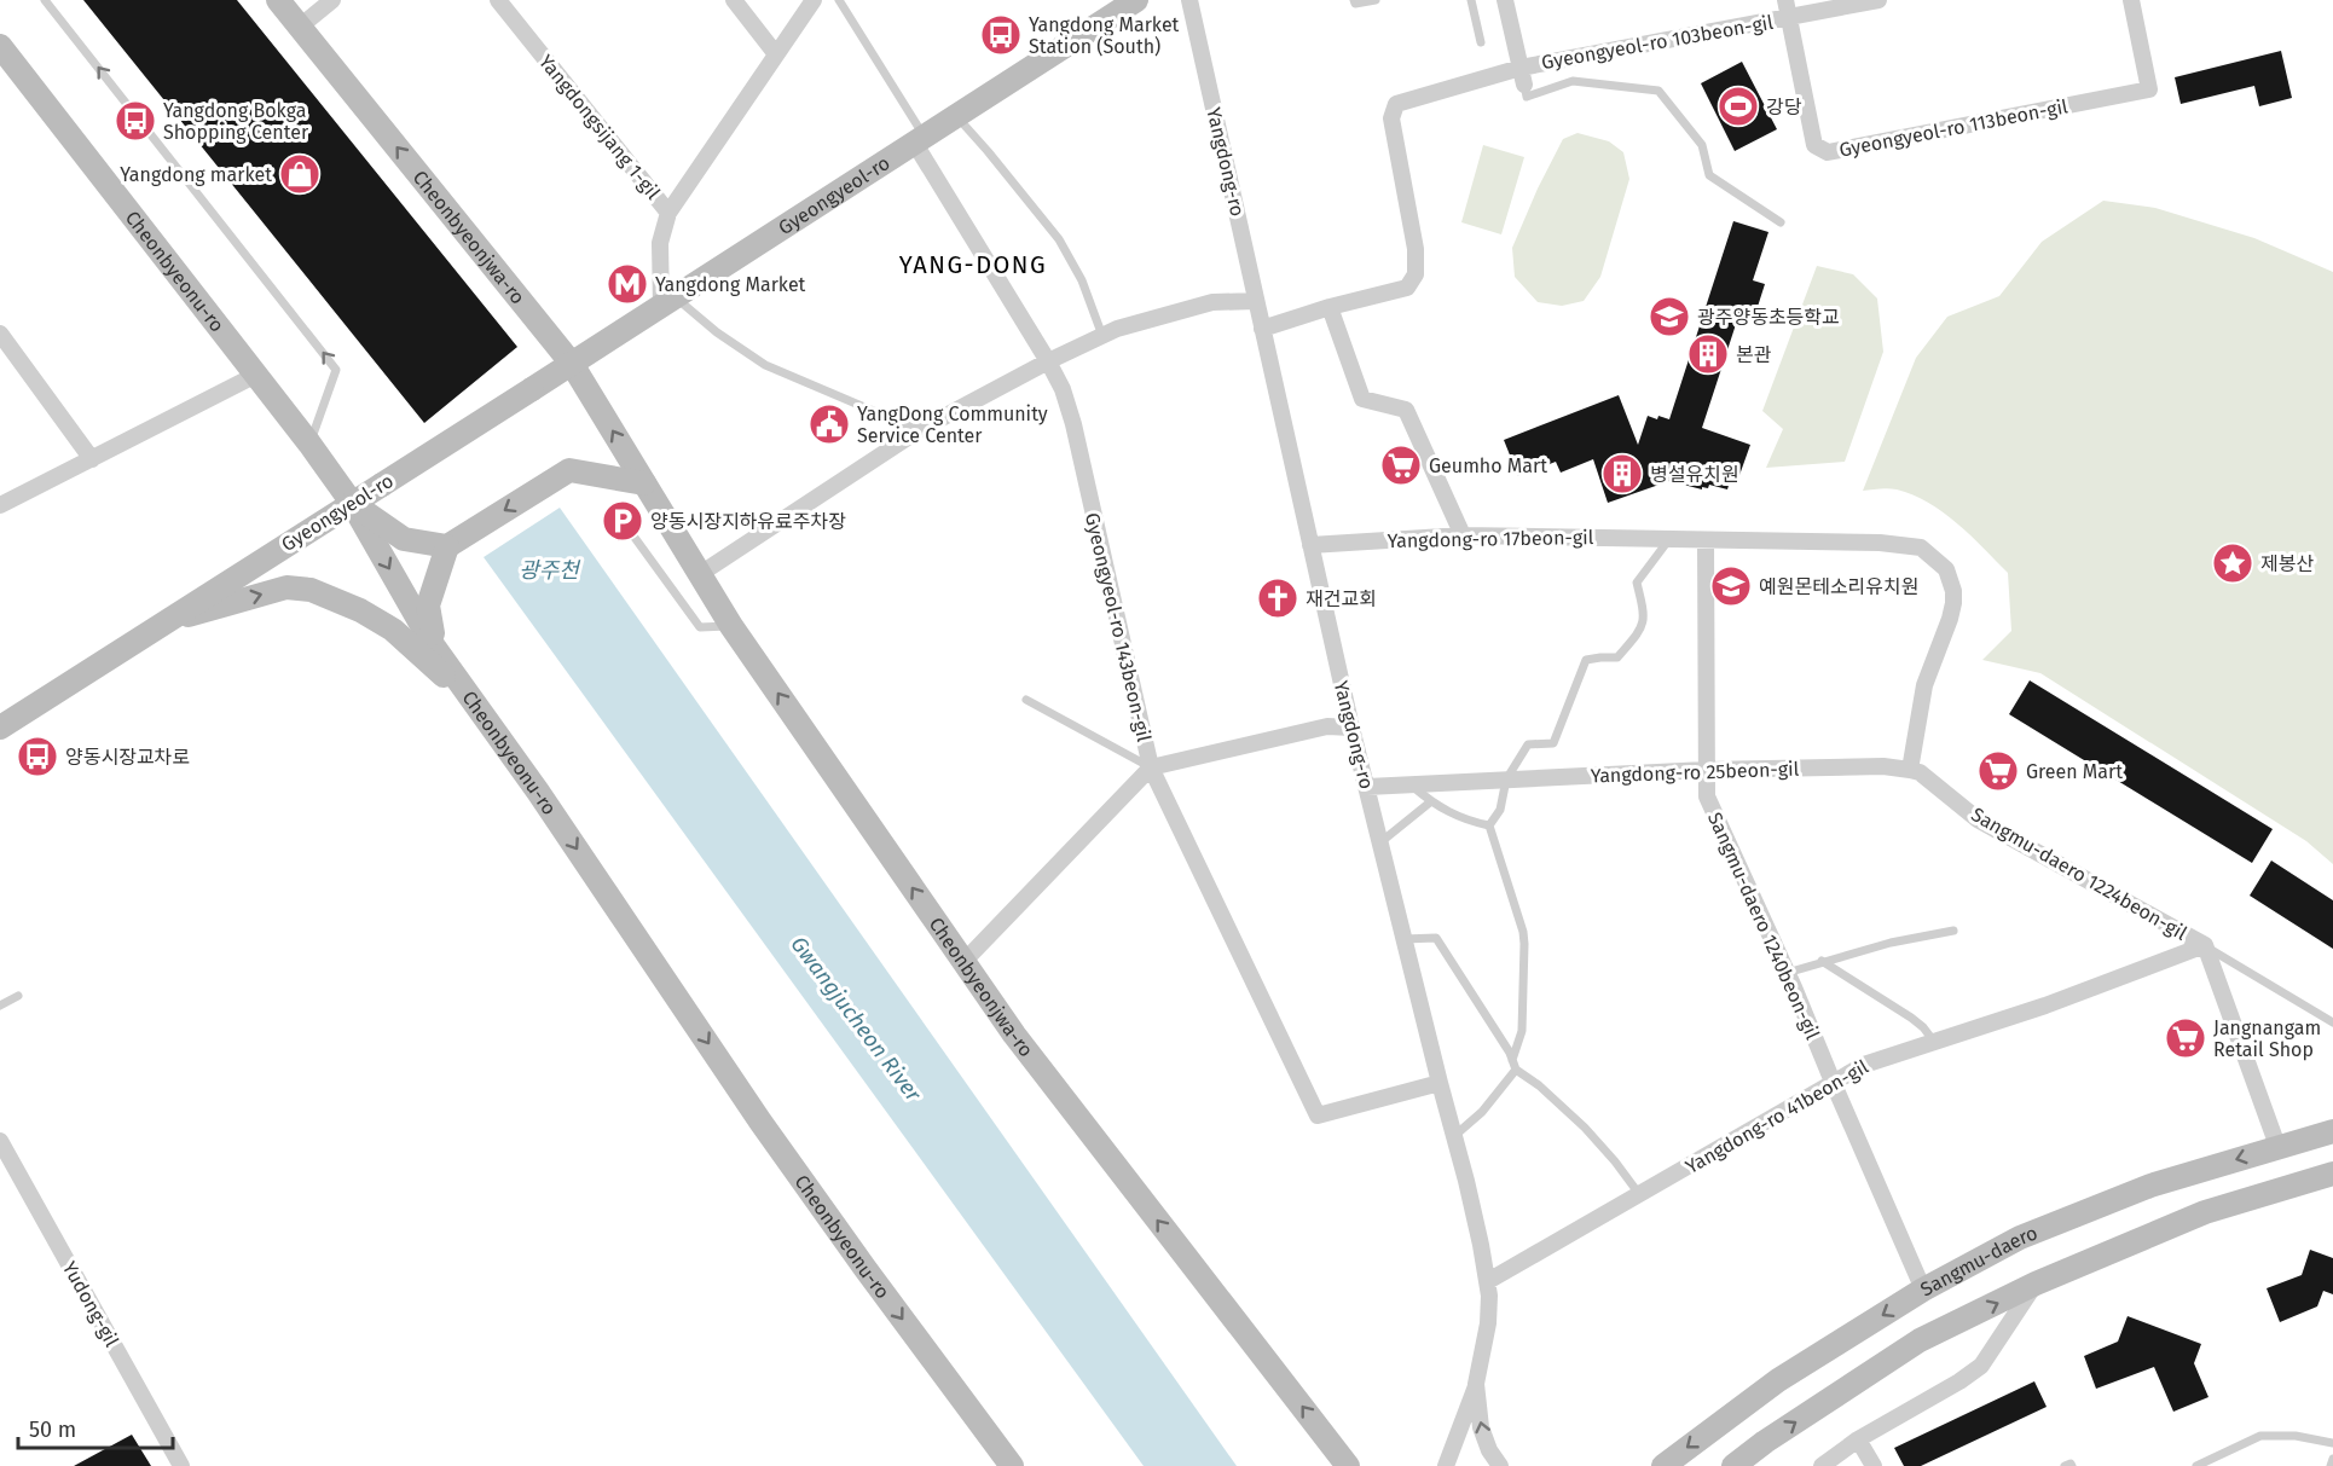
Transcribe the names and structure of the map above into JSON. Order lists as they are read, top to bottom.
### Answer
{
  "streets": {
    "street": [
      "Gyeongyeol-ro 103beon-gil",
      "Yangdongsijang 1-gil",
      "Gyeongyeol-ro 113beon-gil",
      "Yangdong-ro",
      "Gyeongyeol-ro",
      "Cheonbyeonjwa-ro",
      "Cheonbyeonu-ro",
      "Yangdong-ro 17beon-gil",
      "Gyeongyeol-ro 143beon-gil",
      "Yangdong-ro 25beon-gil",
      "Sangmu-daero 1224beon-gil",
      "Sangmu-daero 1240beon-gil",
      "Yangdong-ro 41beon-gil",
      "Sangmu-daero",
      "Yudong-gil"
    ]
  },
  "crossings": [
    ["Gyeongyeol-ro 103beon-gil", "Gyeongyeol-ro 113beon-gil"],
    ["Yangdongsijang 1-gil", "Gyeongyeol-ro"],
    ["Yangdong-ro", "Yangdong-ro 17beon-gil"],
    ["Yangdong-ro", "Gyeongyeol-ro 143beon-gil"],
    ["Yangdong-ro", "Yangdong-ro 25beon-gil"],
    ["Yangdong-ro", "Yangdong-ro 41beon-gil"],
    ["Gyeongyeol-ro", "Cheonbyeonjwa-ro"],
    ["Gyeongyeol-ro", "Cheonbyeonu-ro"],
    ["Gyeongyeol-ro", "Gyeongyeol-ro 143beon-gil"],
    ["Yangdong-ro 17beon-gil", "Sangmu-daero 1224beon-gil"],
    ["Yangdong-ro 17beon-gil", "Sangmu-daero 1240beon-gil"],
    ["Yangdong-ro 25beon-gil", "Sangmu-daero 1224beon-gil"],
    ["Yangdong-ro 25beon-gil", "Sangmu-daero 1240beon-gil"],
    ["Sangmu-daero 1224beon-gil", "Yangdong-ro 41beon-gil"],
    ["Sangmu-daero 1224beon-gil", "Sangmu-daero"],
    ["Sangmu-daero 1240beon-gil", "Yangdong-ro 41beon-gil"],
    ["Sangmu-daero 1240beon-gil", "Sangmu-daero"]
  ],
  "one_way": ["Cheonbyeonjwa-ro", "Cheonbyeonu-ro"],
  "districts": ["YANG-DONG"],
  "water": ["광주천", "Gwangjucheon River"],
  "places": {
    "bus stop": ["Yangdong Market Station (South)", "Yangdong Bokga Shopping Center", "양동시장교차로"],
    "sports": ["강당"],
    "shop": ["Yangdong market"],
    "metro station": ["Yangdong Market"],
    "school or university": ["광주양동초등학교", "예원몬테소리유치원"],
    "building": ["본관", "병설유치원"],
    "public building": ["YangDong Community Service Center"],
    "supermarket": ["Geumho Mart", "Green Mart", "Jangnangam Retail Shop"],
    "parking": ["양동시장지하유료주차장"],
    "place": ["제봉산"],
    "church": ["재건교회"]
  },
  "scale_bar": "50 m"
}
